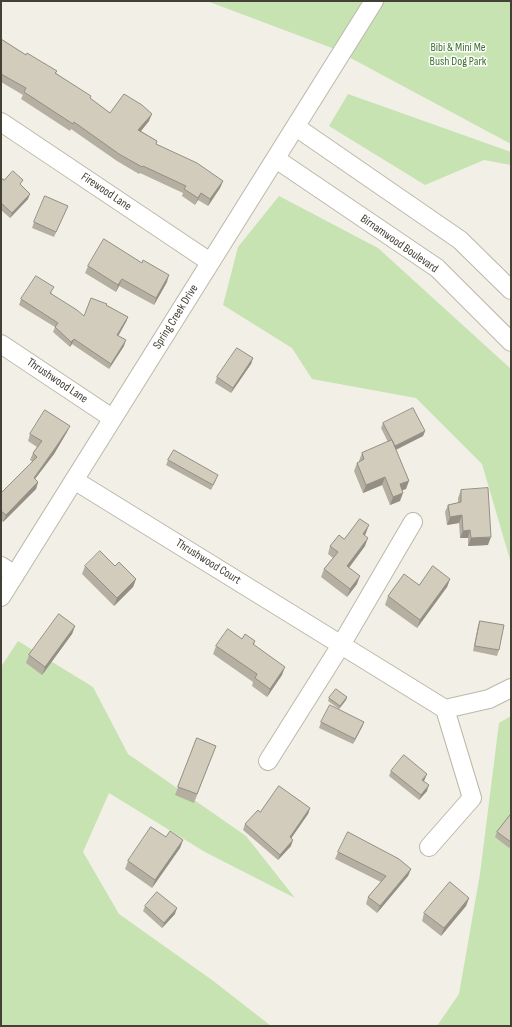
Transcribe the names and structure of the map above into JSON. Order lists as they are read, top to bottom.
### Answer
{
  "streets": {
    "street": [
      "Firewood Lane",
      "Birnamwood Boulevard",
      "Spring Creek Drive",
      "Thrushwood Lane",
      "Thrushwood Court"
    ]
  },
  "crossings": [
    ["Firewood Lane", "Spring Creek Drive"],
    ["Birnamwood Boulevard", "Spring Creek Drive"],
    ["Spring Creek Drive", "Thrushwood Lane"],
    ["Spring Creek Drive", "Thrushwood Court"]
  ],
  "parks": ["Bibi & Mini Me Bush Dog Park"]
}
